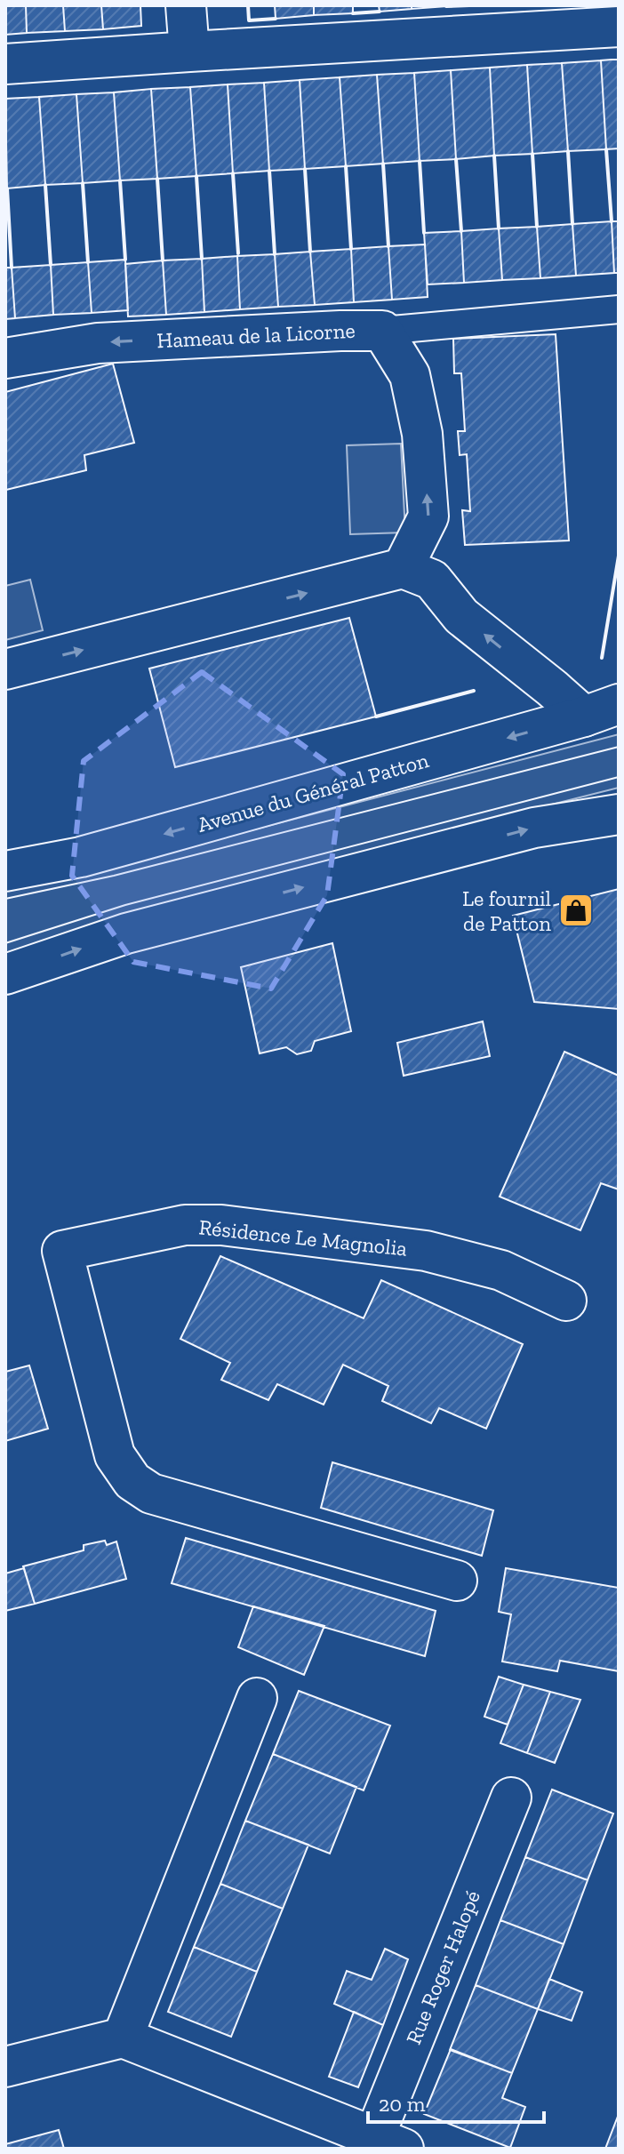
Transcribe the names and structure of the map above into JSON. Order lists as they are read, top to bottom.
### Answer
{
  "streets": {
    "street": [
      "Hameau de la Licorne",
      "Avenue du Général Patton",
      "Résidence Le Magnolia",
      "Rue Roger Halopé"
    ]
  },
  "places": {
    "shop": ["Le fournil de Patton"]
  },
  "scale_bar": "20 m"
}
